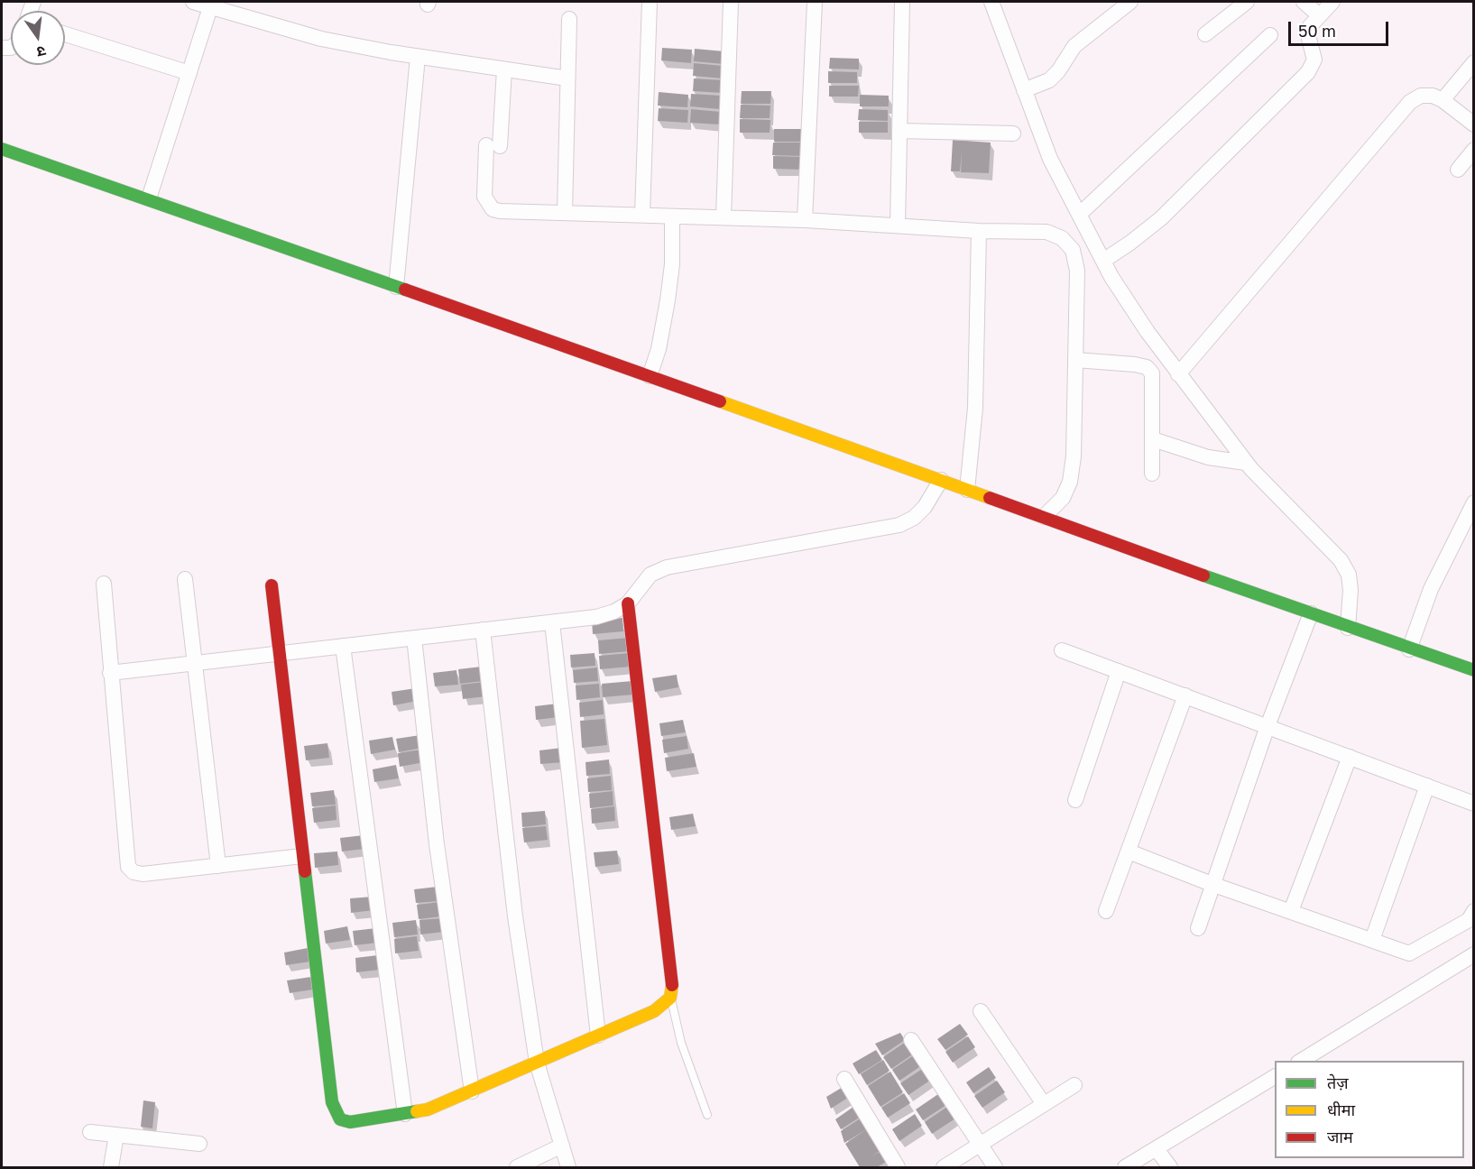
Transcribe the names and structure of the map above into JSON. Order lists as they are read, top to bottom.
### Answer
{
  "legend": ["तेज़", "धीमा", "जाम"],
  "scale_bar": "50 m",
  "north": "bottom"
}
